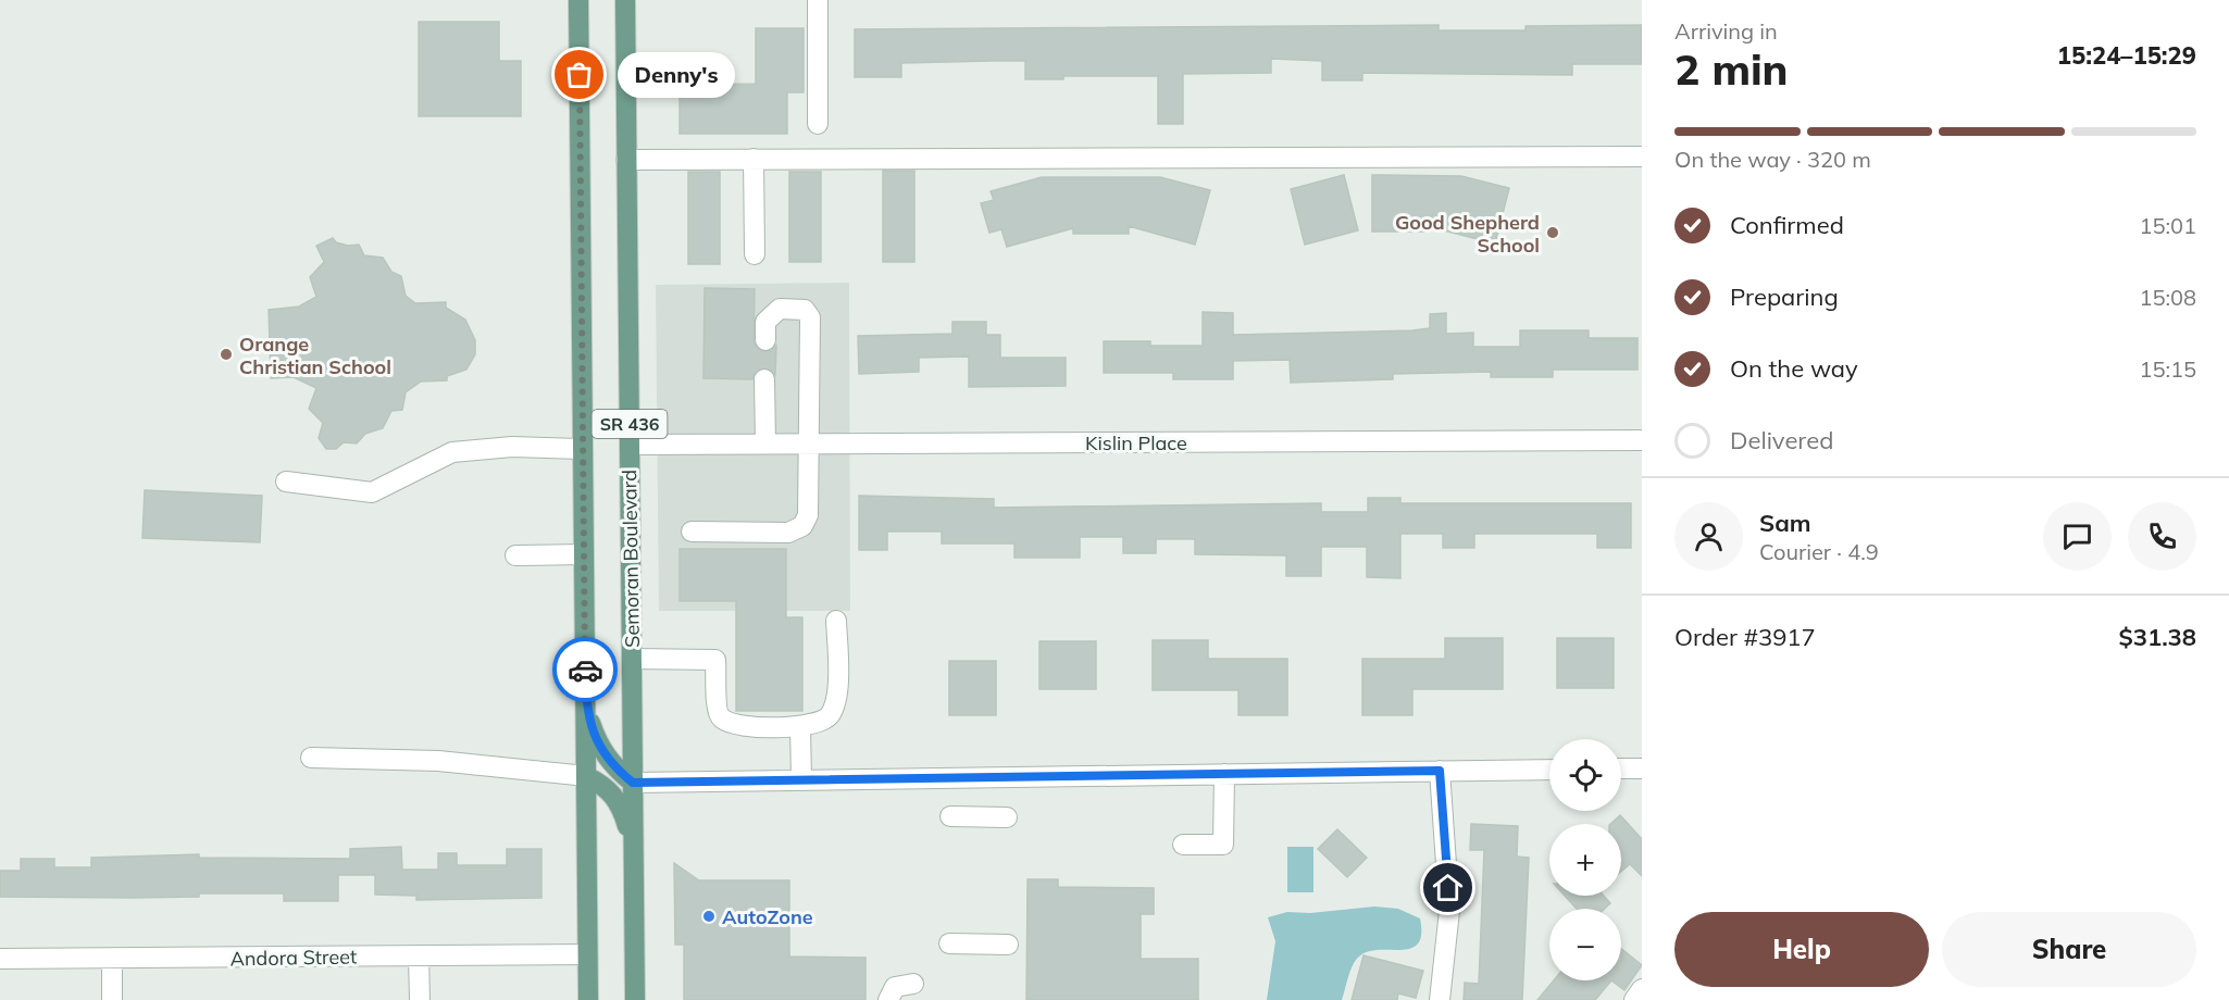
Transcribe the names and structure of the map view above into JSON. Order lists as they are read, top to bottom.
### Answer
{
  "streets": {
    "main road": ["SR 436", "Semoran Boulevard"],
    "street": ["Kislin Place", "Andora Street"]
  },
  "crossings": [
    ["SR 436", "Andora Street"],
    ["Kislin Place", "Semoran Boulevard"]
  ],
  "places": [
    "Denny's",
    "Good Shepherd School",
    "Orange Christian School",
    "AutoZone"
  ],
  "page": {
    "heading": ["2 min", "Arriving in", "15:24–15:29"],
    "panel": [
      "Sam",
      "Courier · 4.9",
      "Order #3917",
      "$31.38"
    ],
    "bubble": "Denny's",
    "bar": "On the way · 320 m",
    "list": [
      ["Confirmed", "15:01"],
      ["Preparing", "15:08"],
      ["On the way", "15:15"],
      "Delivered"
    ],
    "map_buttons": ["+", "−"],
    "buttons": ["Help", "Share"]
  }
}
